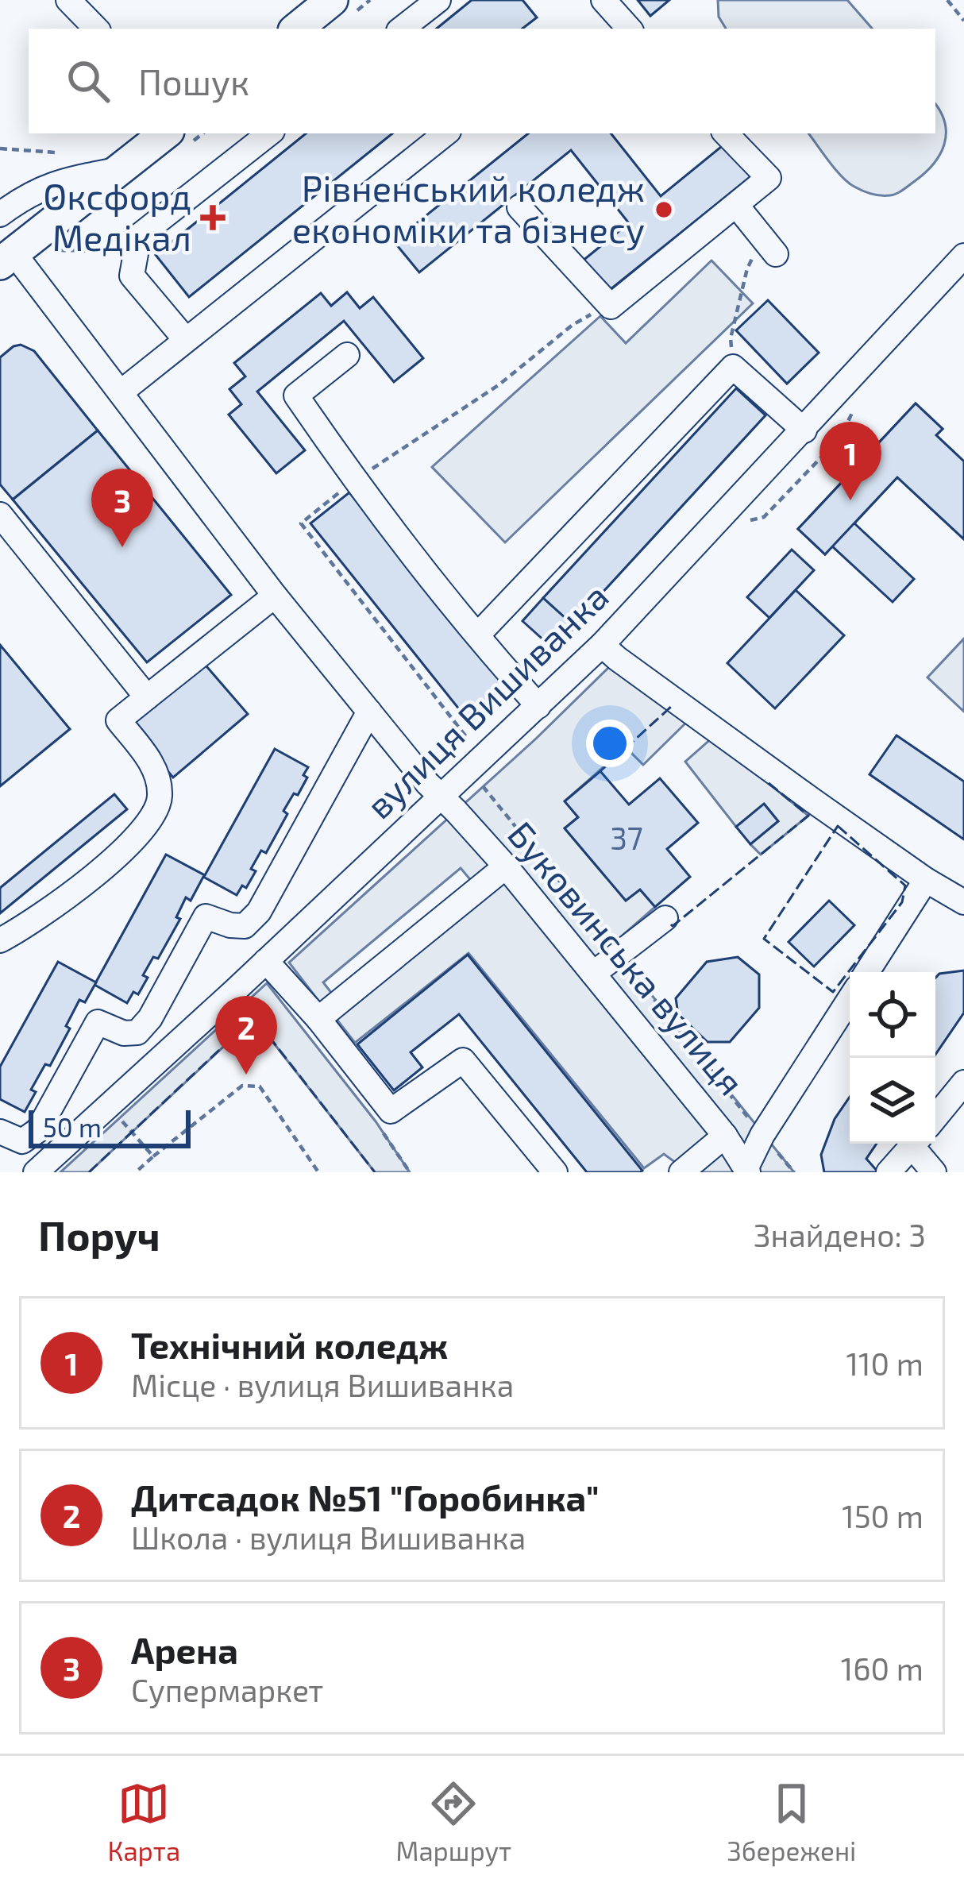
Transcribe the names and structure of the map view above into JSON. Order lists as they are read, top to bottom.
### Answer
{
  "streets": {
    "street": ["вулиця Вишиванка", "Буковинська вулиця"]
  },
  "crossings": [
    ["вулиця Вишиванка", "Буковинська вулиця"]
  ],
  "places": {
    "other": ["Рівненський коледж економіки та бізнесу"],
    "health": ["Оксфорд Медікал"]
  },
  "house_numbers": ["37"],
  "scale_bar": "50 m",
  "page": {
    "search": "Пошук",
    "pins": ["1", "3", "2"],
    "scale": "50 m",
    "heading": ["Поруч", "Знайдено: 3"],
    "list": [
      {
        "mark": "1",
        "name": "Технічний коледж",
        "note": "Місце · вулиця Вишиванка",
        "value": "110 m"
      },
      {
        "mark": "2",
        "name": "Дитсадок №51 \"Горобинка\"",
        "note": "Школа · вулиця Вишиванка",
        "value": "150 m"
      },
      {
        "mark": "3",
        "name": "Арена",
        "note": "Супермаркет",
        "value": "160 m"
      }
    ],
    "nav": ["Карта", "Маршрут", "Збережені"]
  }
}
